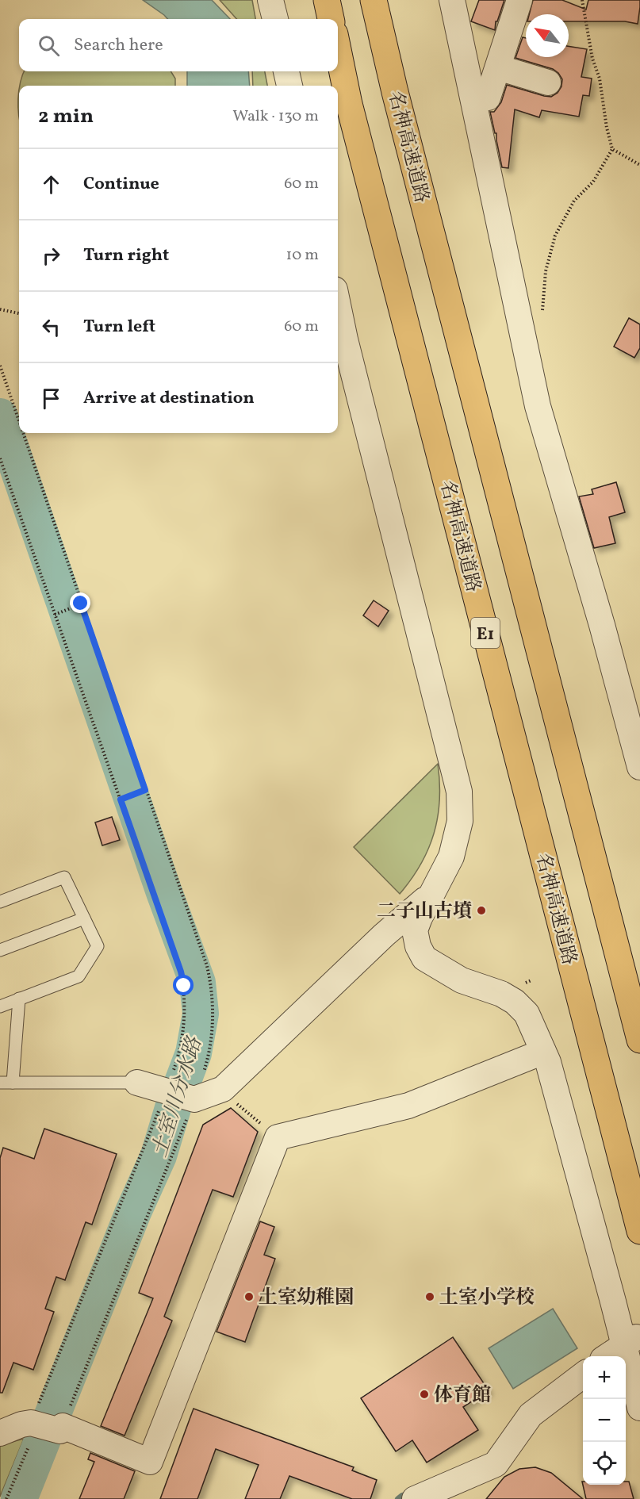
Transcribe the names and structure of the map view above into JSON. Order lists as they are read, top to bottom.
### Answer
{
  "streets": {
    "highway": ["名神高速道路", "E1"]
  },
  "water": ["土室川分水路"],
  "places": [
    "二子山古墳",
    "土室幼稚園",
    "土室小学校",
    "体育館"
  ],
  "north": "top left",
  "page": {
    "search": "Search here",
    "heading": ["2 min", "Walk · 130 m"],
    "list": [
      ["Continue", "60 m"],
      ["Turn right", "10 m"],
      ["Turn left", "60 m"],
      "Arrive at destination"
    ],
    "map_buttons": ["+", "−"]
  }
}
